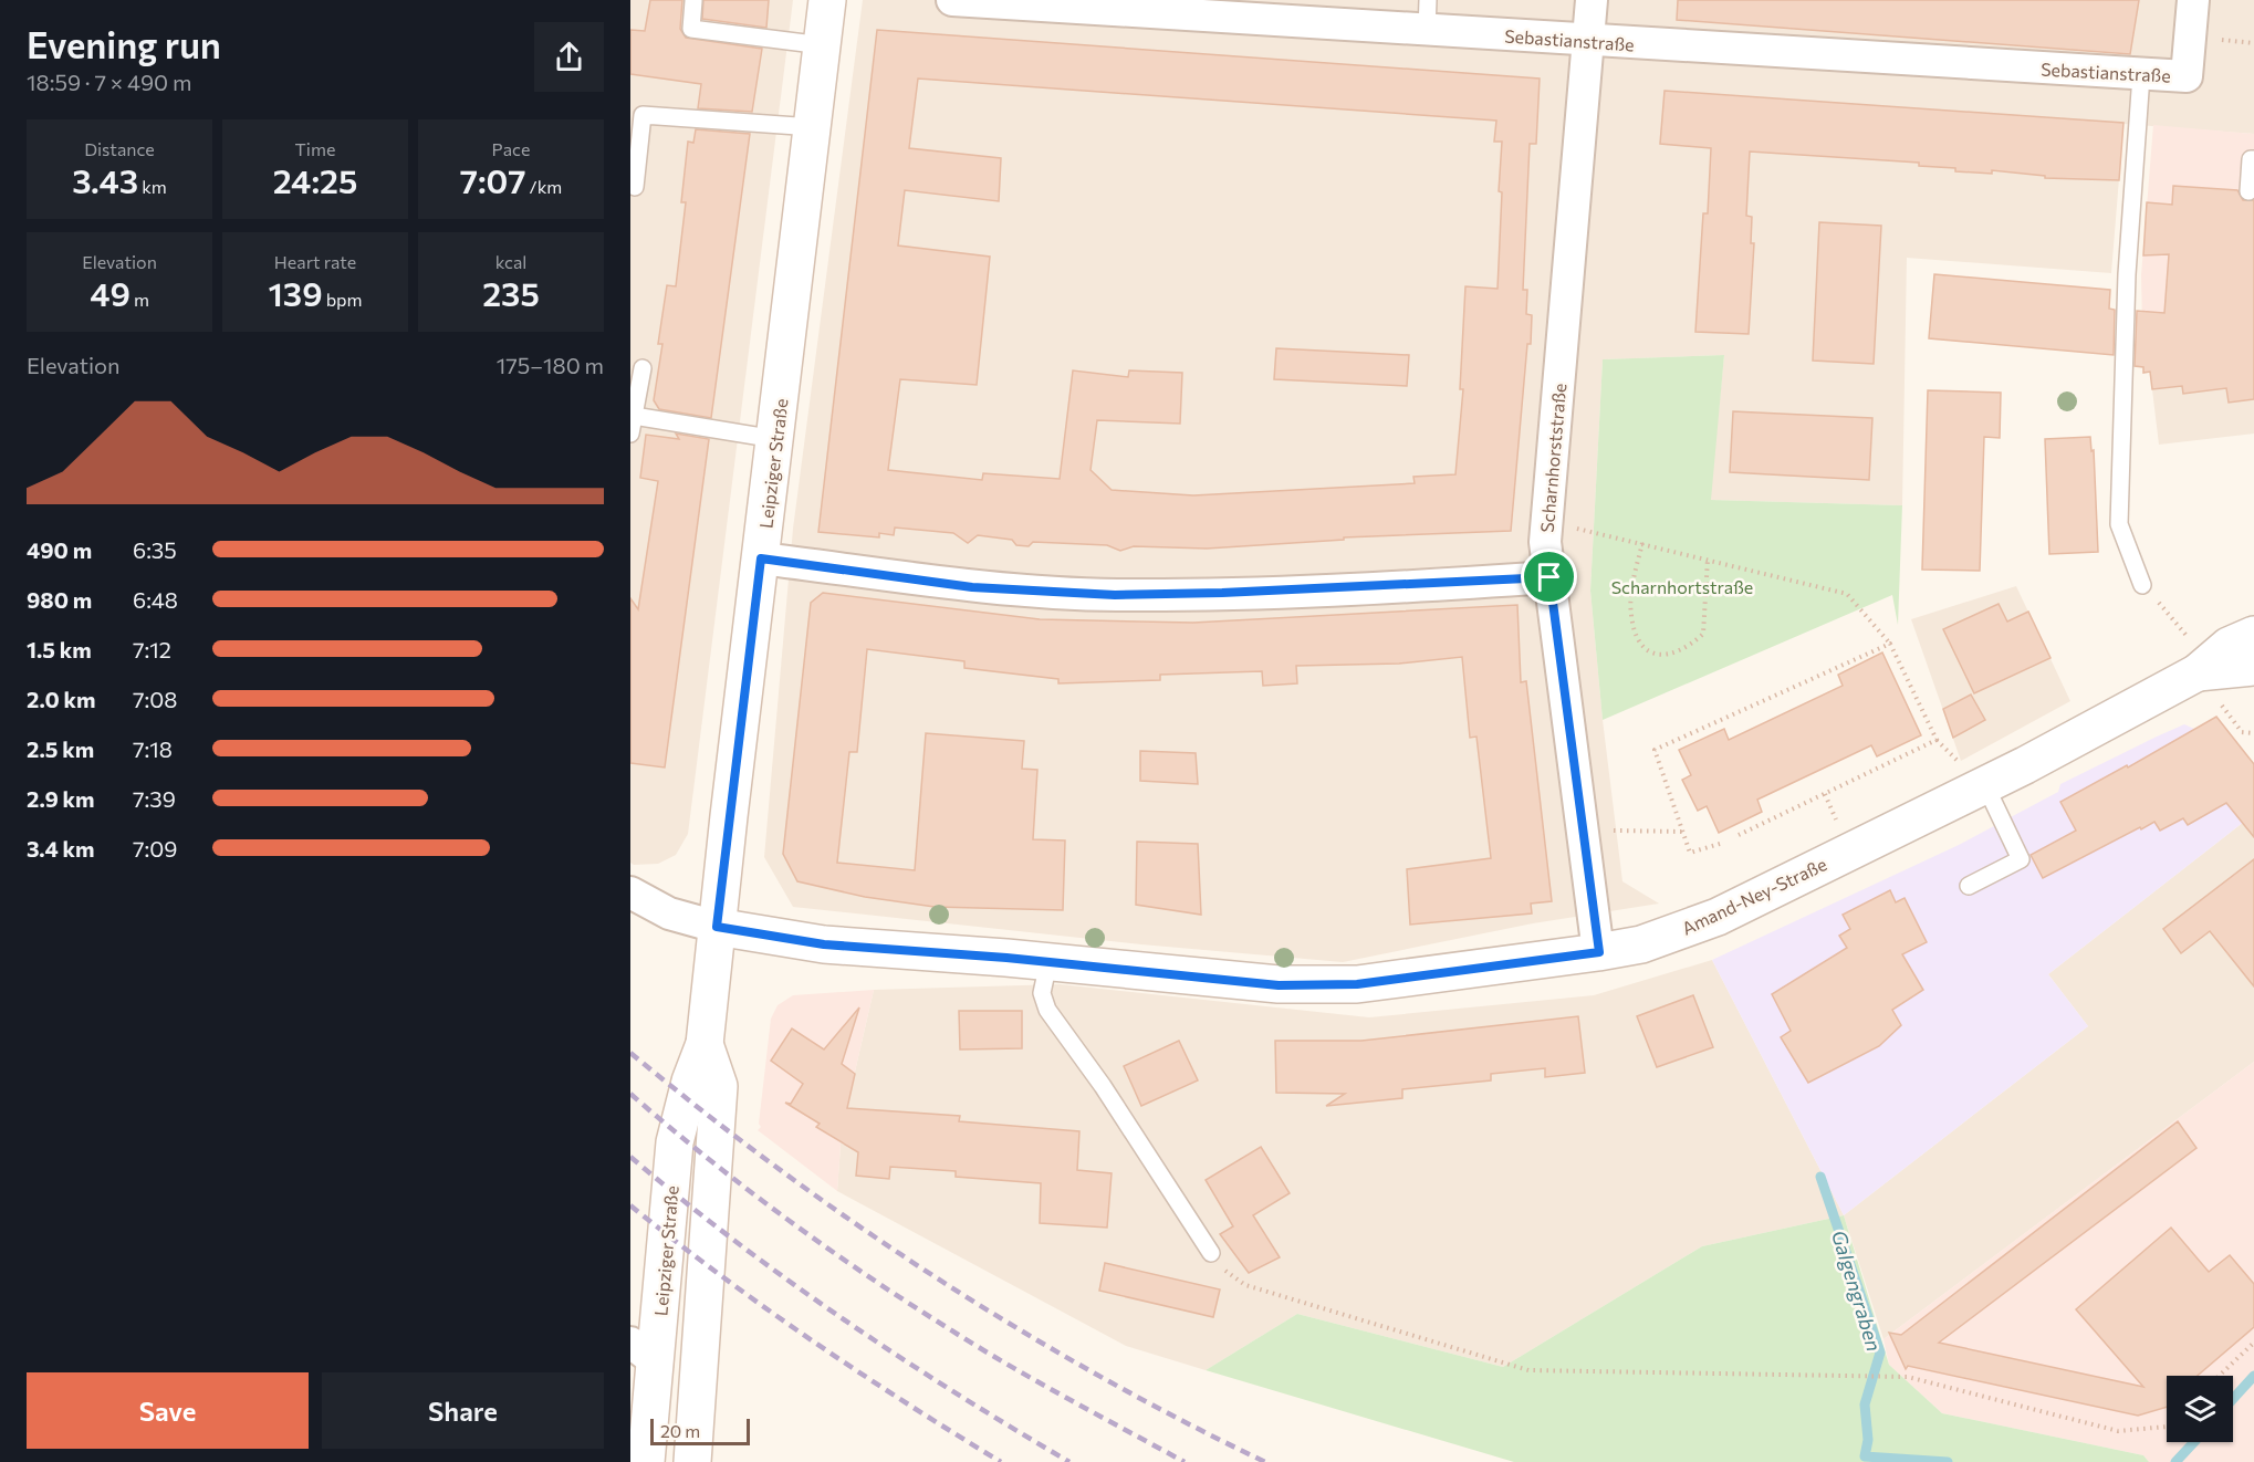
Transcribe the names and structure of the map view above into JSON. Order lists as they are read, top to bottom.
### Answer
{
  "streets": {
    "main road": ["Leipziger Straße", "Amand-Ney-Straße"],
    "street": ["Sebastianstraße", "Scharnhorststraße"]
  },
  "crossings": [
    ["Sebastianstraße", "Scharnhorststraße"],
    ["Scharnhorststraße", "Amand-Ney-Straße"],
    ["Leipziger Straße", "Amand-Ney-Straße"]
  ],
  "water": ["Galgengraben"],
  "parks": ["Scharnhortstraße"],
  "scale_bar": "20 m",
  "page": {
    "heading": ["Evening run", "18:59 · 7 × 490 m"],
    "stats": [
      ["Distance", "3.43 km"],
      ["Time", "24:25"],
      ["Pace", "7:07 /km"],
      ["Elevation", "49 m"],
      ["Heart rate", "139 bpm"],
      ["kcal", "235"]
    ],
    "chart": ["Elevation", "175–180 m"],
    "list": [
      {
        "name": "490 m",
        "note": "6:35"
      },
      {
        "name": "980 m",
        "note": "6:48"
      },
      {
        "name": "1.5 km",
        "note": "7:12"
      },
      {
        "name": "2.0 km",
        "note": "7:08"
      },
      {
        "name": "2.5 km",
        "note": "7:18"
      },
      {
        "name": "2.9 km",
        "note": "7:39"
      },
      {
        "name": "3.4 km",
        "note": "7:09"
      }
    ],
    "buttons": ["Save", "Share"],
    "scale": "20 m"
  }
}
